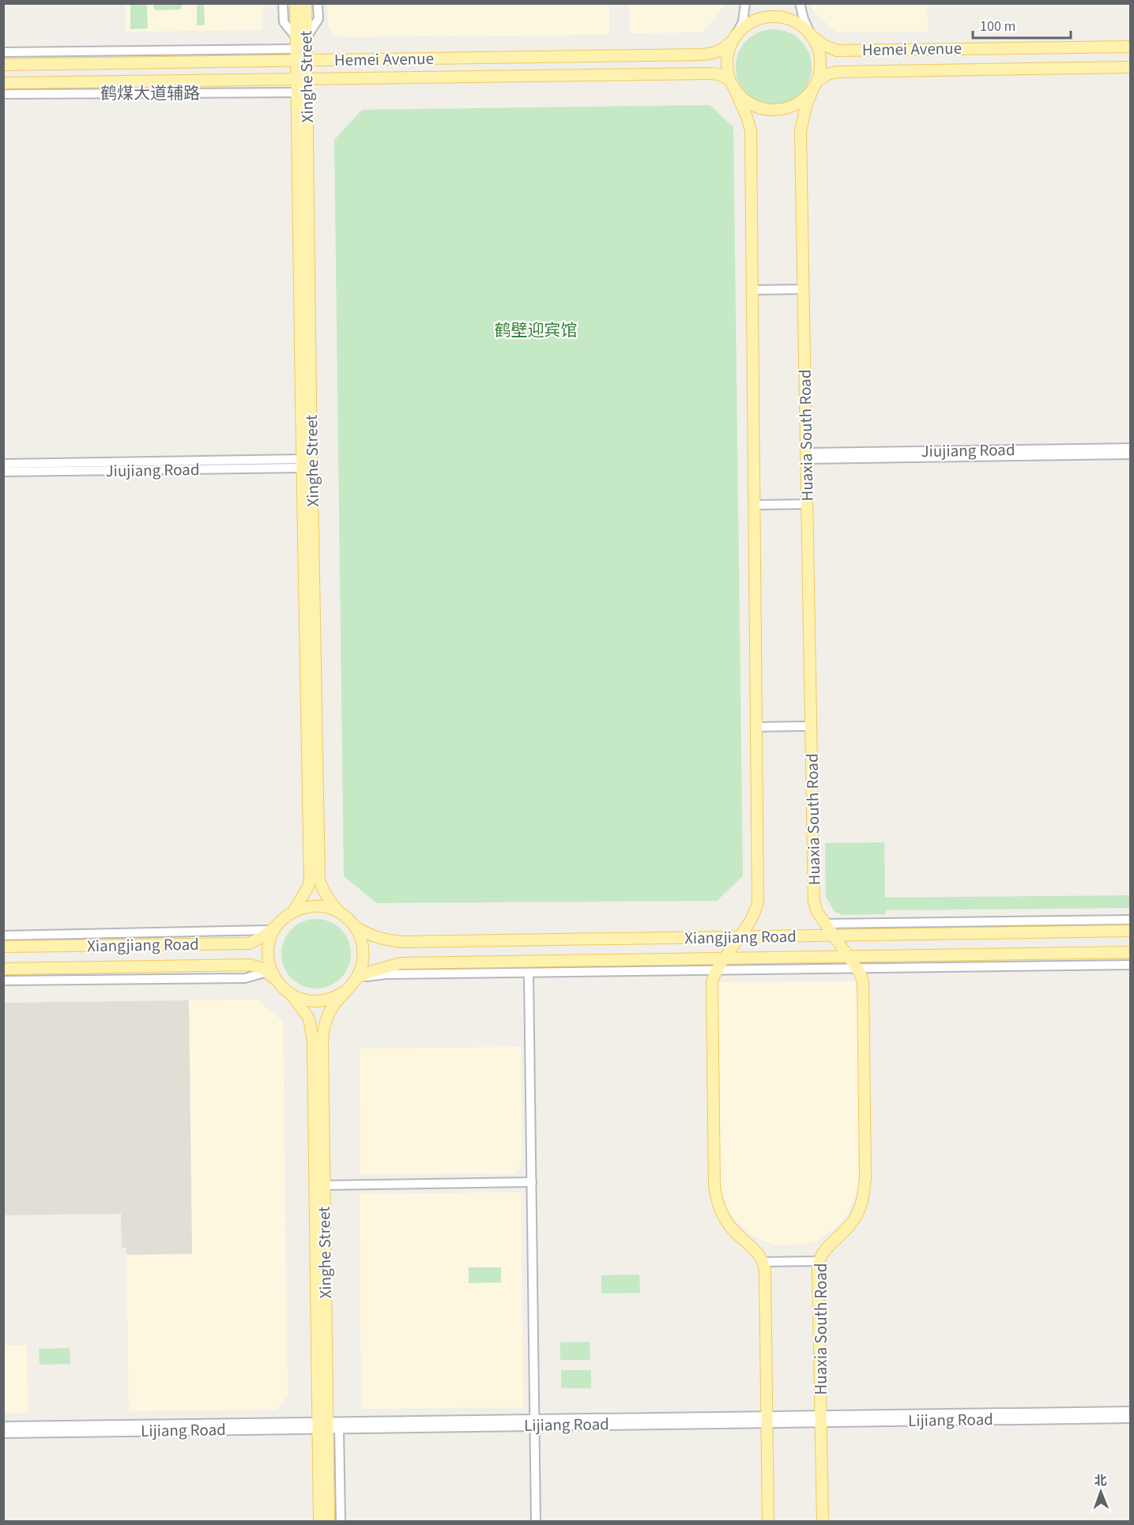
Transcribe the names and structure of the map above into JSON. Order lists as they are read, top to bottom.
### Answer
{
  "streets": {
    "main road": [
      "Hemei Avenue",
      "Xinghe Street",
      "Huaxia South Road",
      "Xiangjiang Road"
    ],
    "street": ["鹤煤大道辅路", "Jiujiang Road", "Lijiang Road"]
  },
  "crossings": [
    ["Hemei Avenue", "Xinghe Street"],
    ["Hemei Avenue", "Huaxia South Road"],
    ["Xinghe Street", "鹤煤大道辅路"],
    ["Xinghe Street", "Jiujiang Road"],
    ["Xinghe Street", "Xiangjiang Road"],
    ["Xinghe Street", "Lijiang Road"],
    ["Huaxia South Road", "Jiujiang Road"],
    ["Huaxia South Road", "Xiangjiang Road"],
    ["Huaxia South Road", "Lijiang Road"]
  ],
  "parks": ["鹤壁迎宾馆"],
  "scale_bar": "100 m",
  "north": "top"
}
